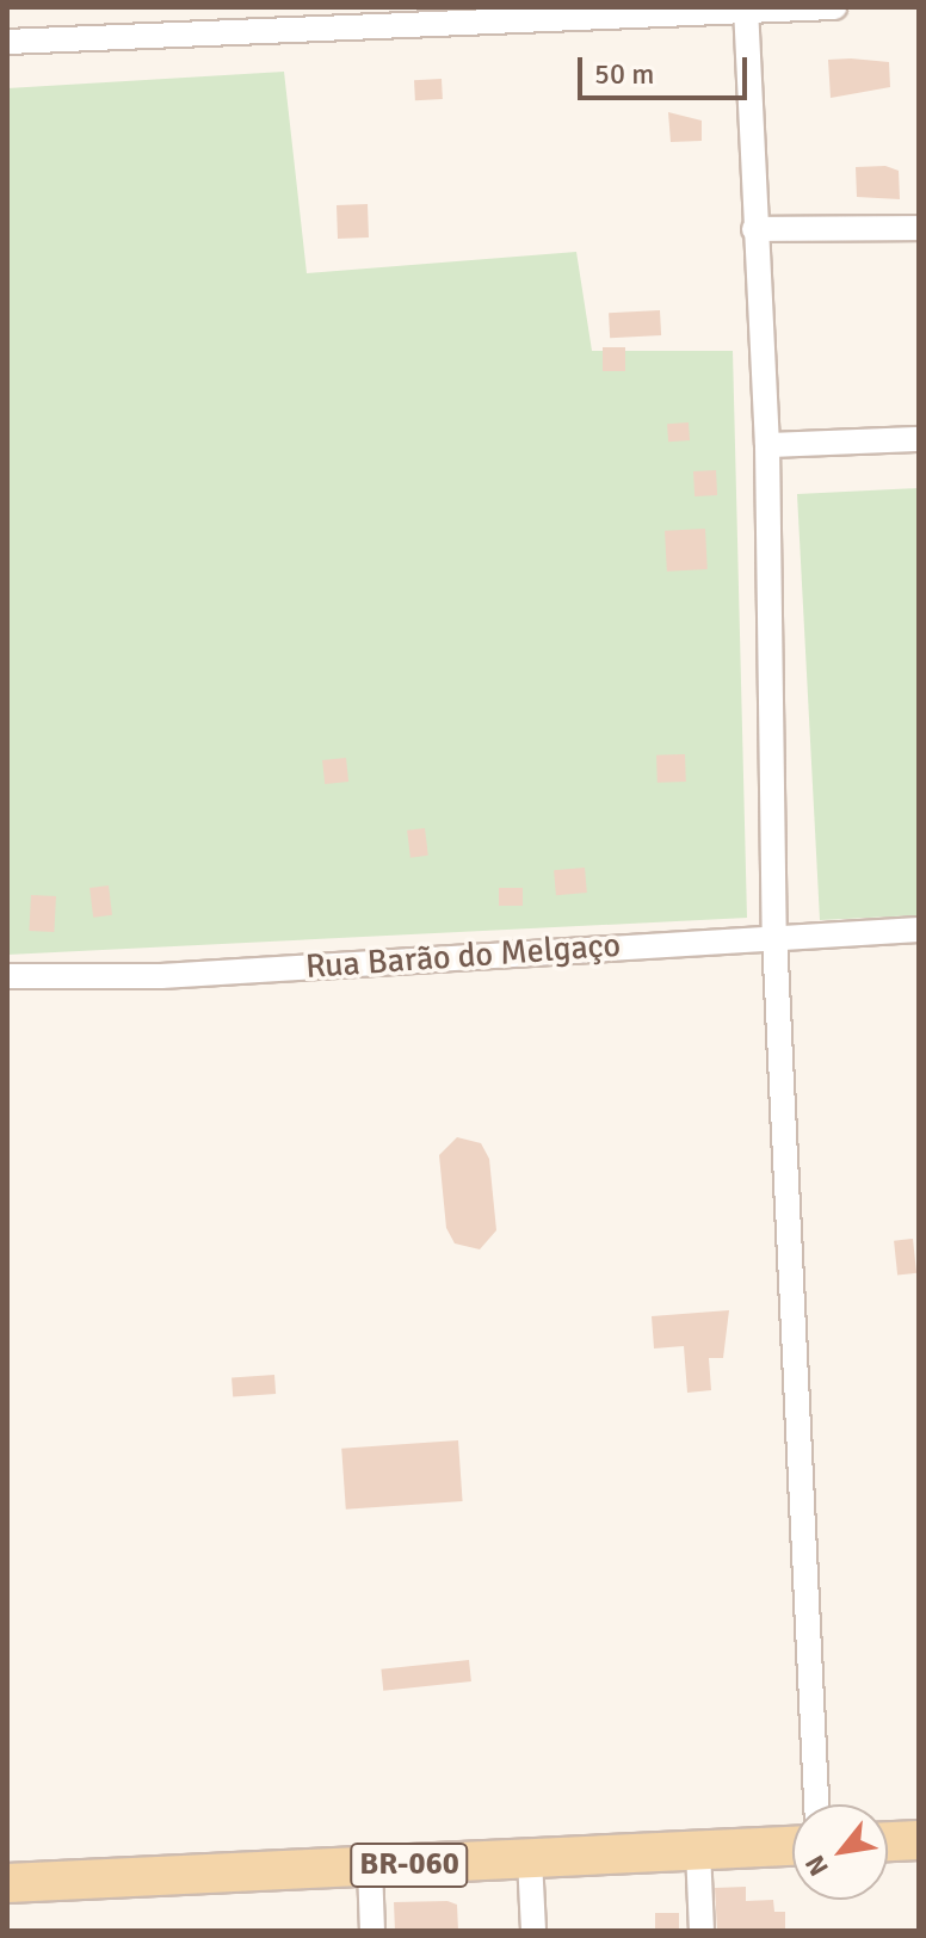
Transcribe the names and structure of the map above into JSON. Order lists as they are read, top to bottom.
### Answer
{
  "streets": {
    "main road": ["BR-060"],
    "street": ["Rua Barão do Melgaço"]
  },
  "scale_bar": "50 m",
  "north": "bottom left"
}
